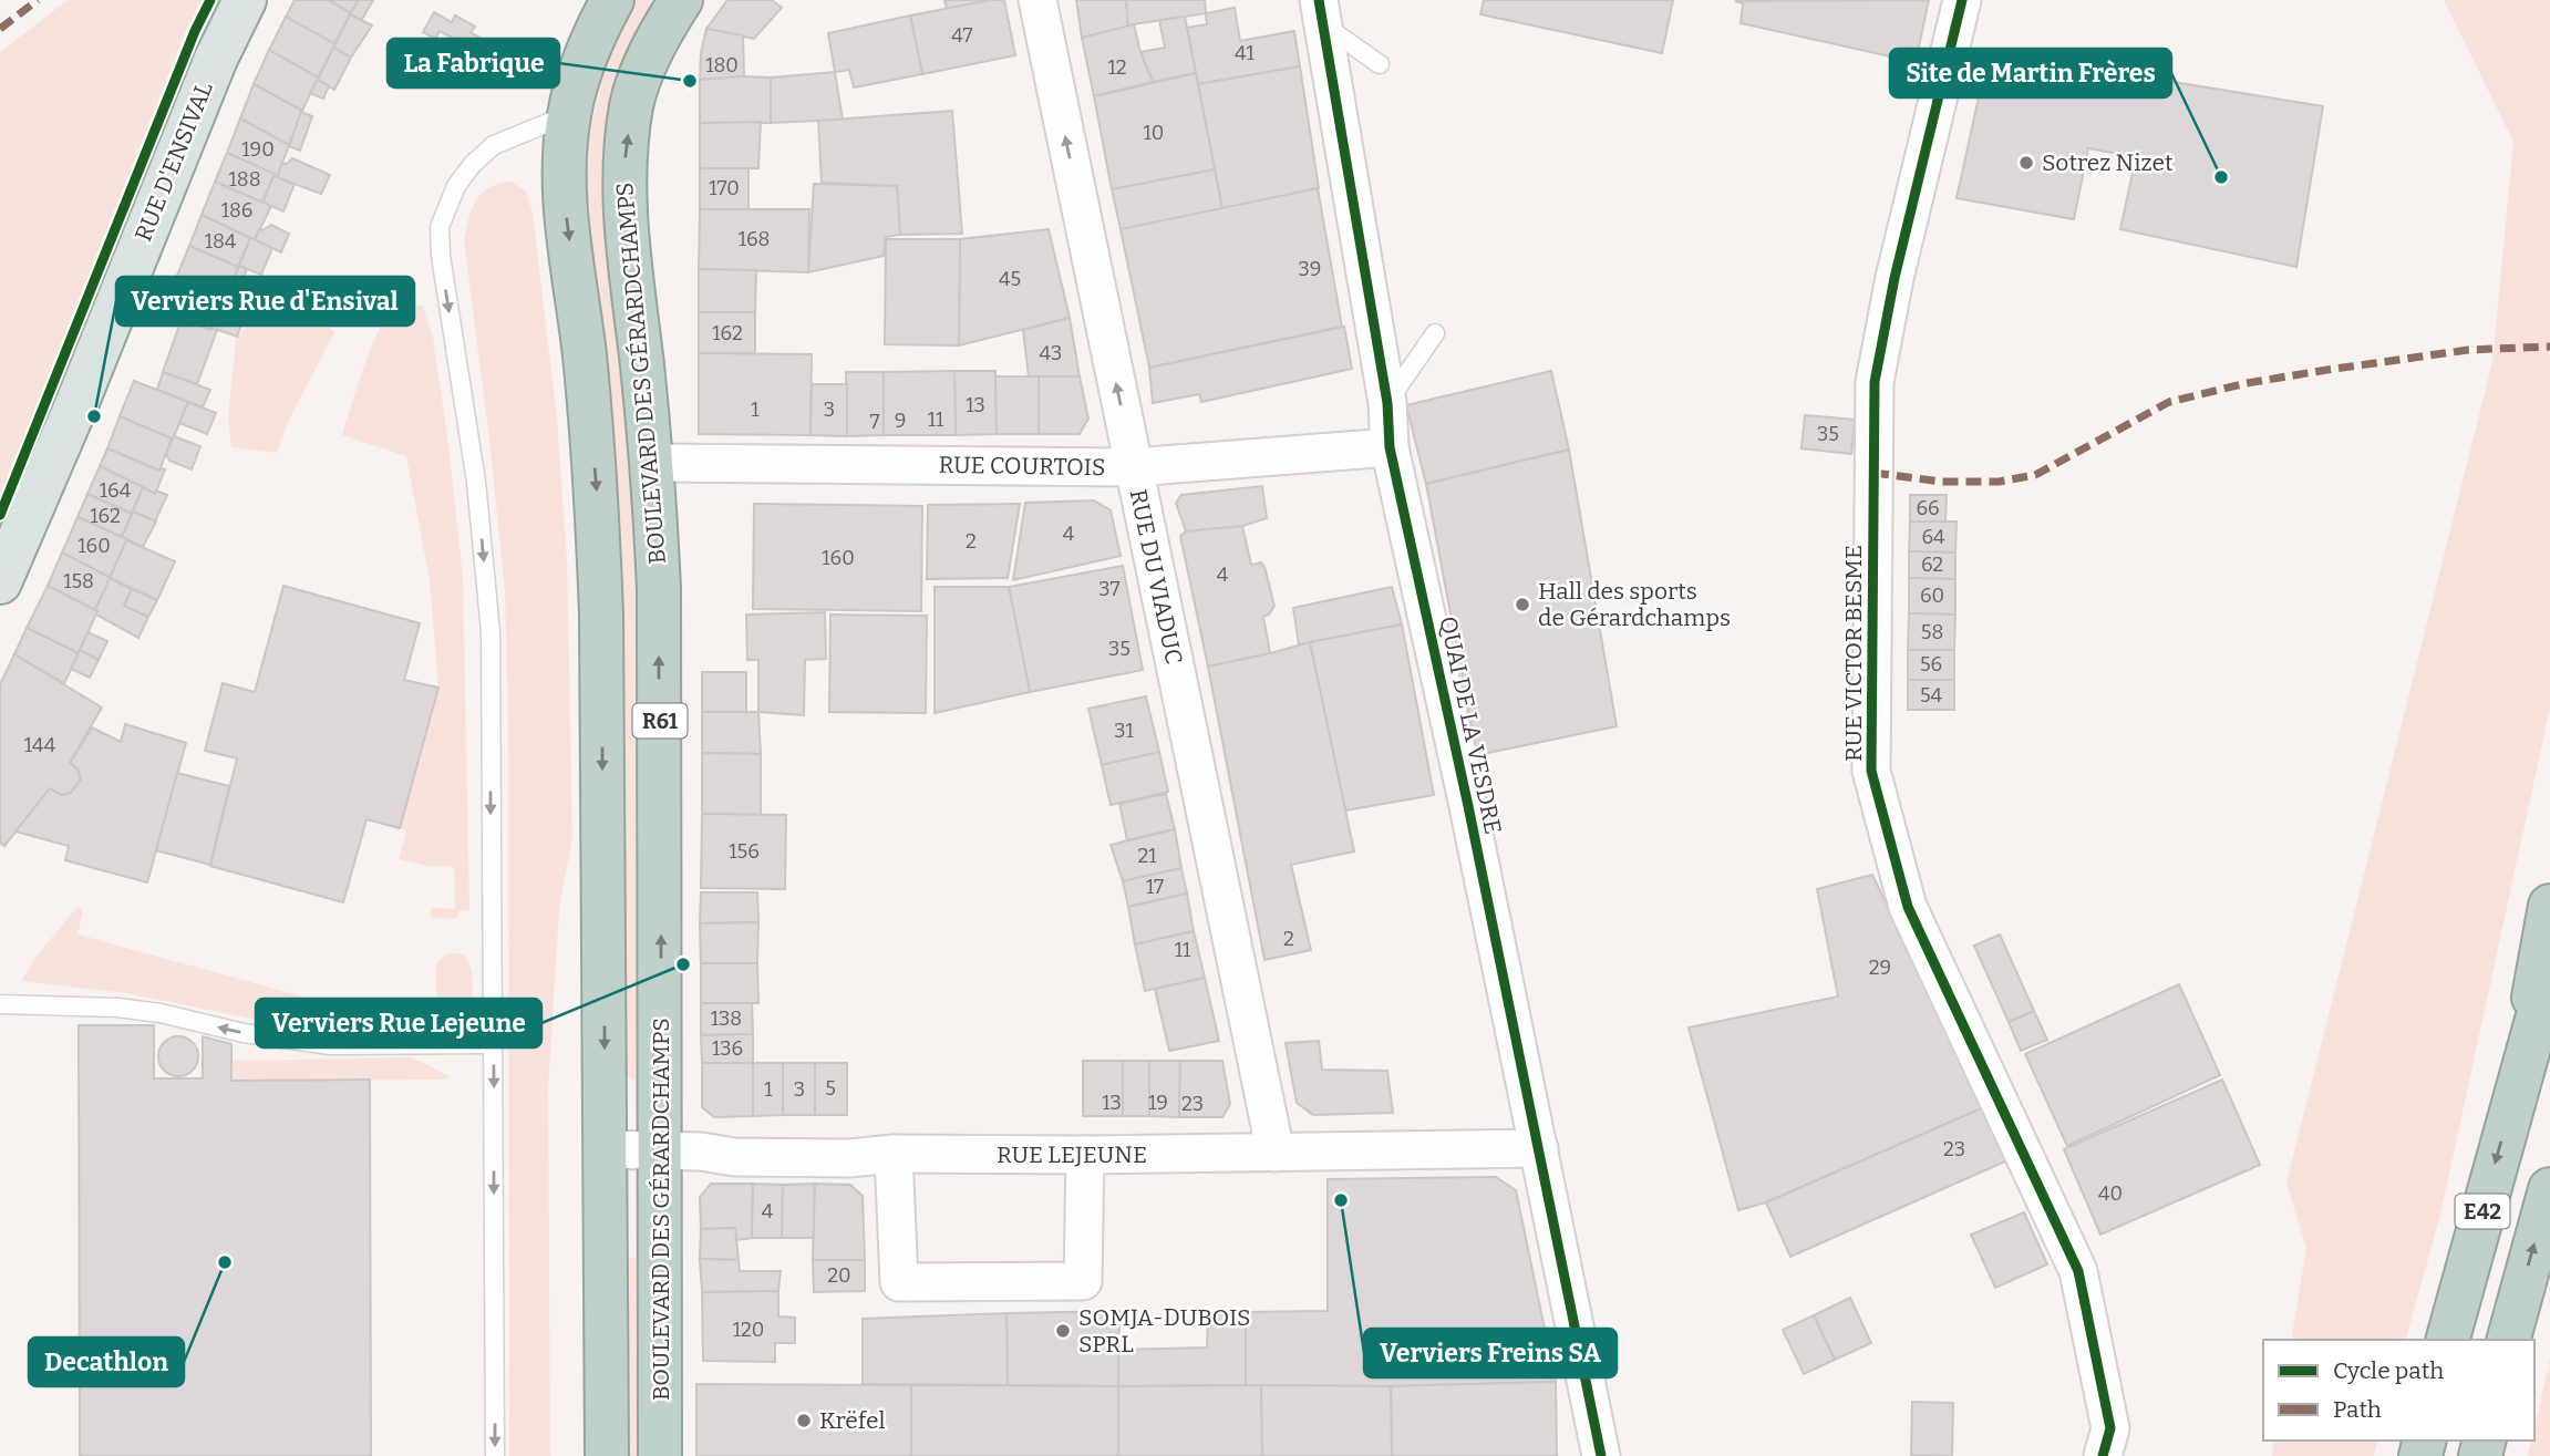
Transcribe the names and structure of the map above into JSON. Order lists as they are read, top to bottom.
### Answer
{
  "streets": {
    "highway": ["BOULEVARD DES GÉRARDCHAMPS", "R61", "E42"],
    "main road": ["RUE D'ENSIVAL"],
    "street": [
      "RUE COURTOIS",
      "RUE DU VIADUC",
      "RUE VICTOR BESME",
      "QUAI DE LA VESDRE",
      "RUE LEJEUNE"
    ]
  },
  "crossings": [
    ["BOULEVARD DES GÉRARDCHAMPS", "RUE COURTOIS"],
    ["BOULEVARD DES GÉRARDCHAMPS", "RUE LEJEUNE"],
    ["RUE COURTOIS", "RUE DU VIADUC"],
    ["RUE COURTOIS", "QUAI DE LA VESDRE"],
    ["RUE DU VIADUC", "RUE LEJEUNE"],
    ["R61", "RUE LEJEUNE"],
    ["QUAI DE LA VESDRE", "RUE LEJEUNE"]
  ],
  "one_way": ["RUE DU VIADUC"],
  "places": [
    "La Fabrique",
    "Sotrez Nizet",
    "Site de Martin Frères",
    "Verviers Rue d'Ensival",
    "Hall des sports de Gérardchamps",
    "Verviers Rue Lejeune",
    "Verviers Freins SA",
    "Decathlon",
    "SOMJA-DUBOIS SPRL",
    "Krëfel"
  ],
  "house_numbers": [
    "47",
    "41",
    "180",
    "12",
    "10",
    "190",
    "188",
    "170",
    "186",
    "168",
    "184",
    "39",
    "45",
    "162",
    "43",
    "13",
    "1",
    "3",
    "11",
    "9",
    "7",
    "35",
    "164",
    "66",
    "162",
    "4",
    "64",
    "2",
    "160",
    "160",
    "62",
    "4",
    "158",
    "37",
    "60",
    "58",
    "35",
    "56",
    "54",
    "31",
    "144",
    "156",
    "21",
    "17",
    "2",
    "11",
    "29",
    "138",
    "136",
    "5",
    "1",
    "3",
    "13",
    "19",
    "23",
    "23",
    "40",
    "4",
    "20",
    "120"
  ],
  "legend": ["Cycle path", "Path"]
}
